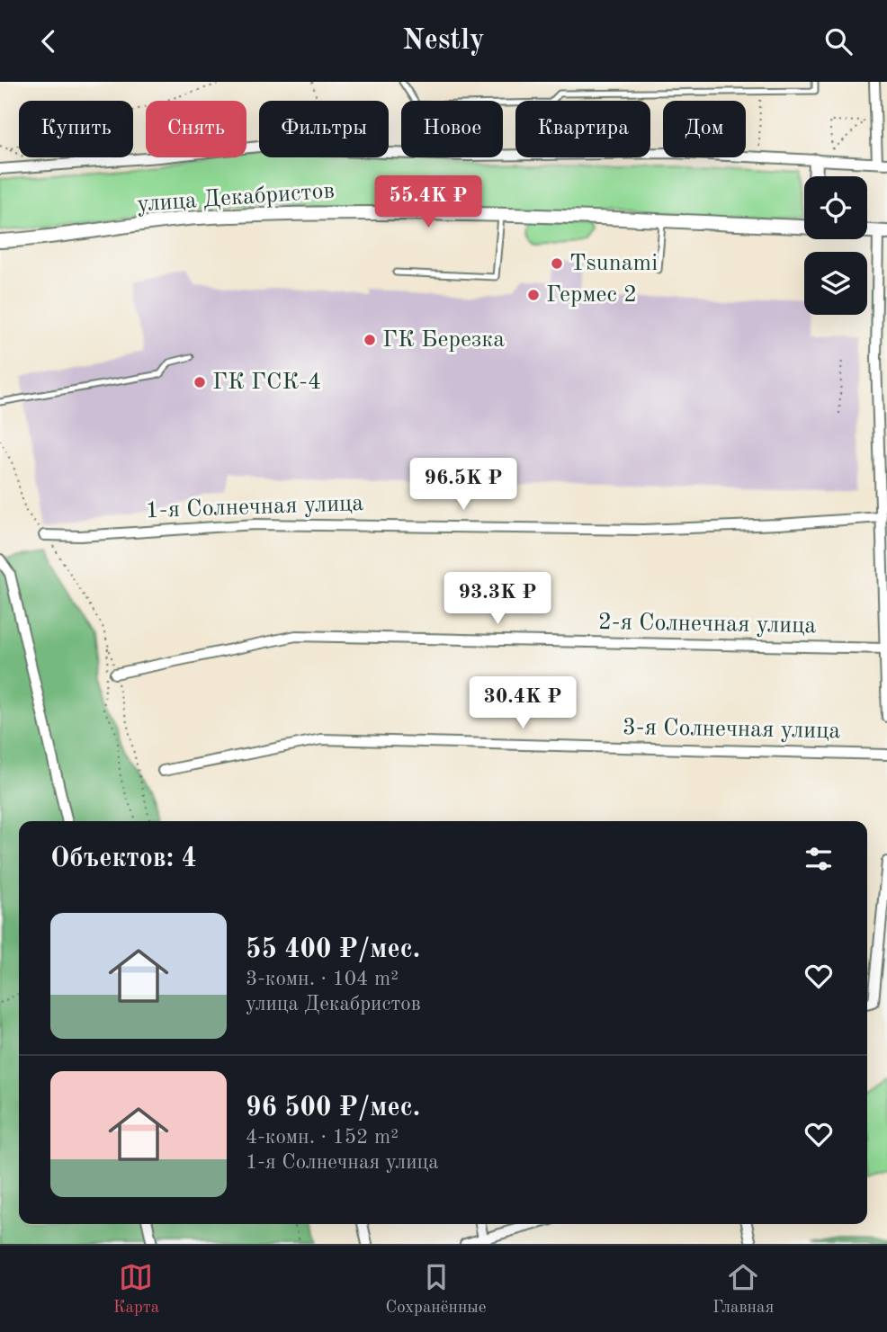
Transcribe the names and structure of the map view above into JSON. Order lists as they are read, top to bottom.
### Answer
{
  "streets": {
    "street": [
      "улица Декабристов",
      "1-я Солнечная улица",
      "2-я Солнечная улица",
      "3-я Солнечная улица"
    ]
  },
  "places": [
    "Tsunami",
    "Гермес 2",
    "ГК Березка",
    "ГК ГСК-4"
  ],
  "page": {
    "header": "Nestly",
    "chip": [
      "Купить",
      "Снять",
      "Фильтры",
      "Новое",
      "Квартира",
      "Дом"
    ],
    "price": [
      "55.4K ₽",
      "96.5K ₽",
      "93.3K ₽",
      "30.4K ₽"
    ],
    "heading": "Объектов: 4",
    "list": [
      {
        "name": "55 400 ₽/мес.",
        "note": "3-комн. · 104 m² · улица Декабристов"
      },
      {
        "name": "96 500 ₽/мес.",
        "note": "4-комн. · 152 m² · 1-я Солнечная улица"
      }
    ],
    "tabs": ["Карта", "Сохранённые", "Главная"]
  }
}
